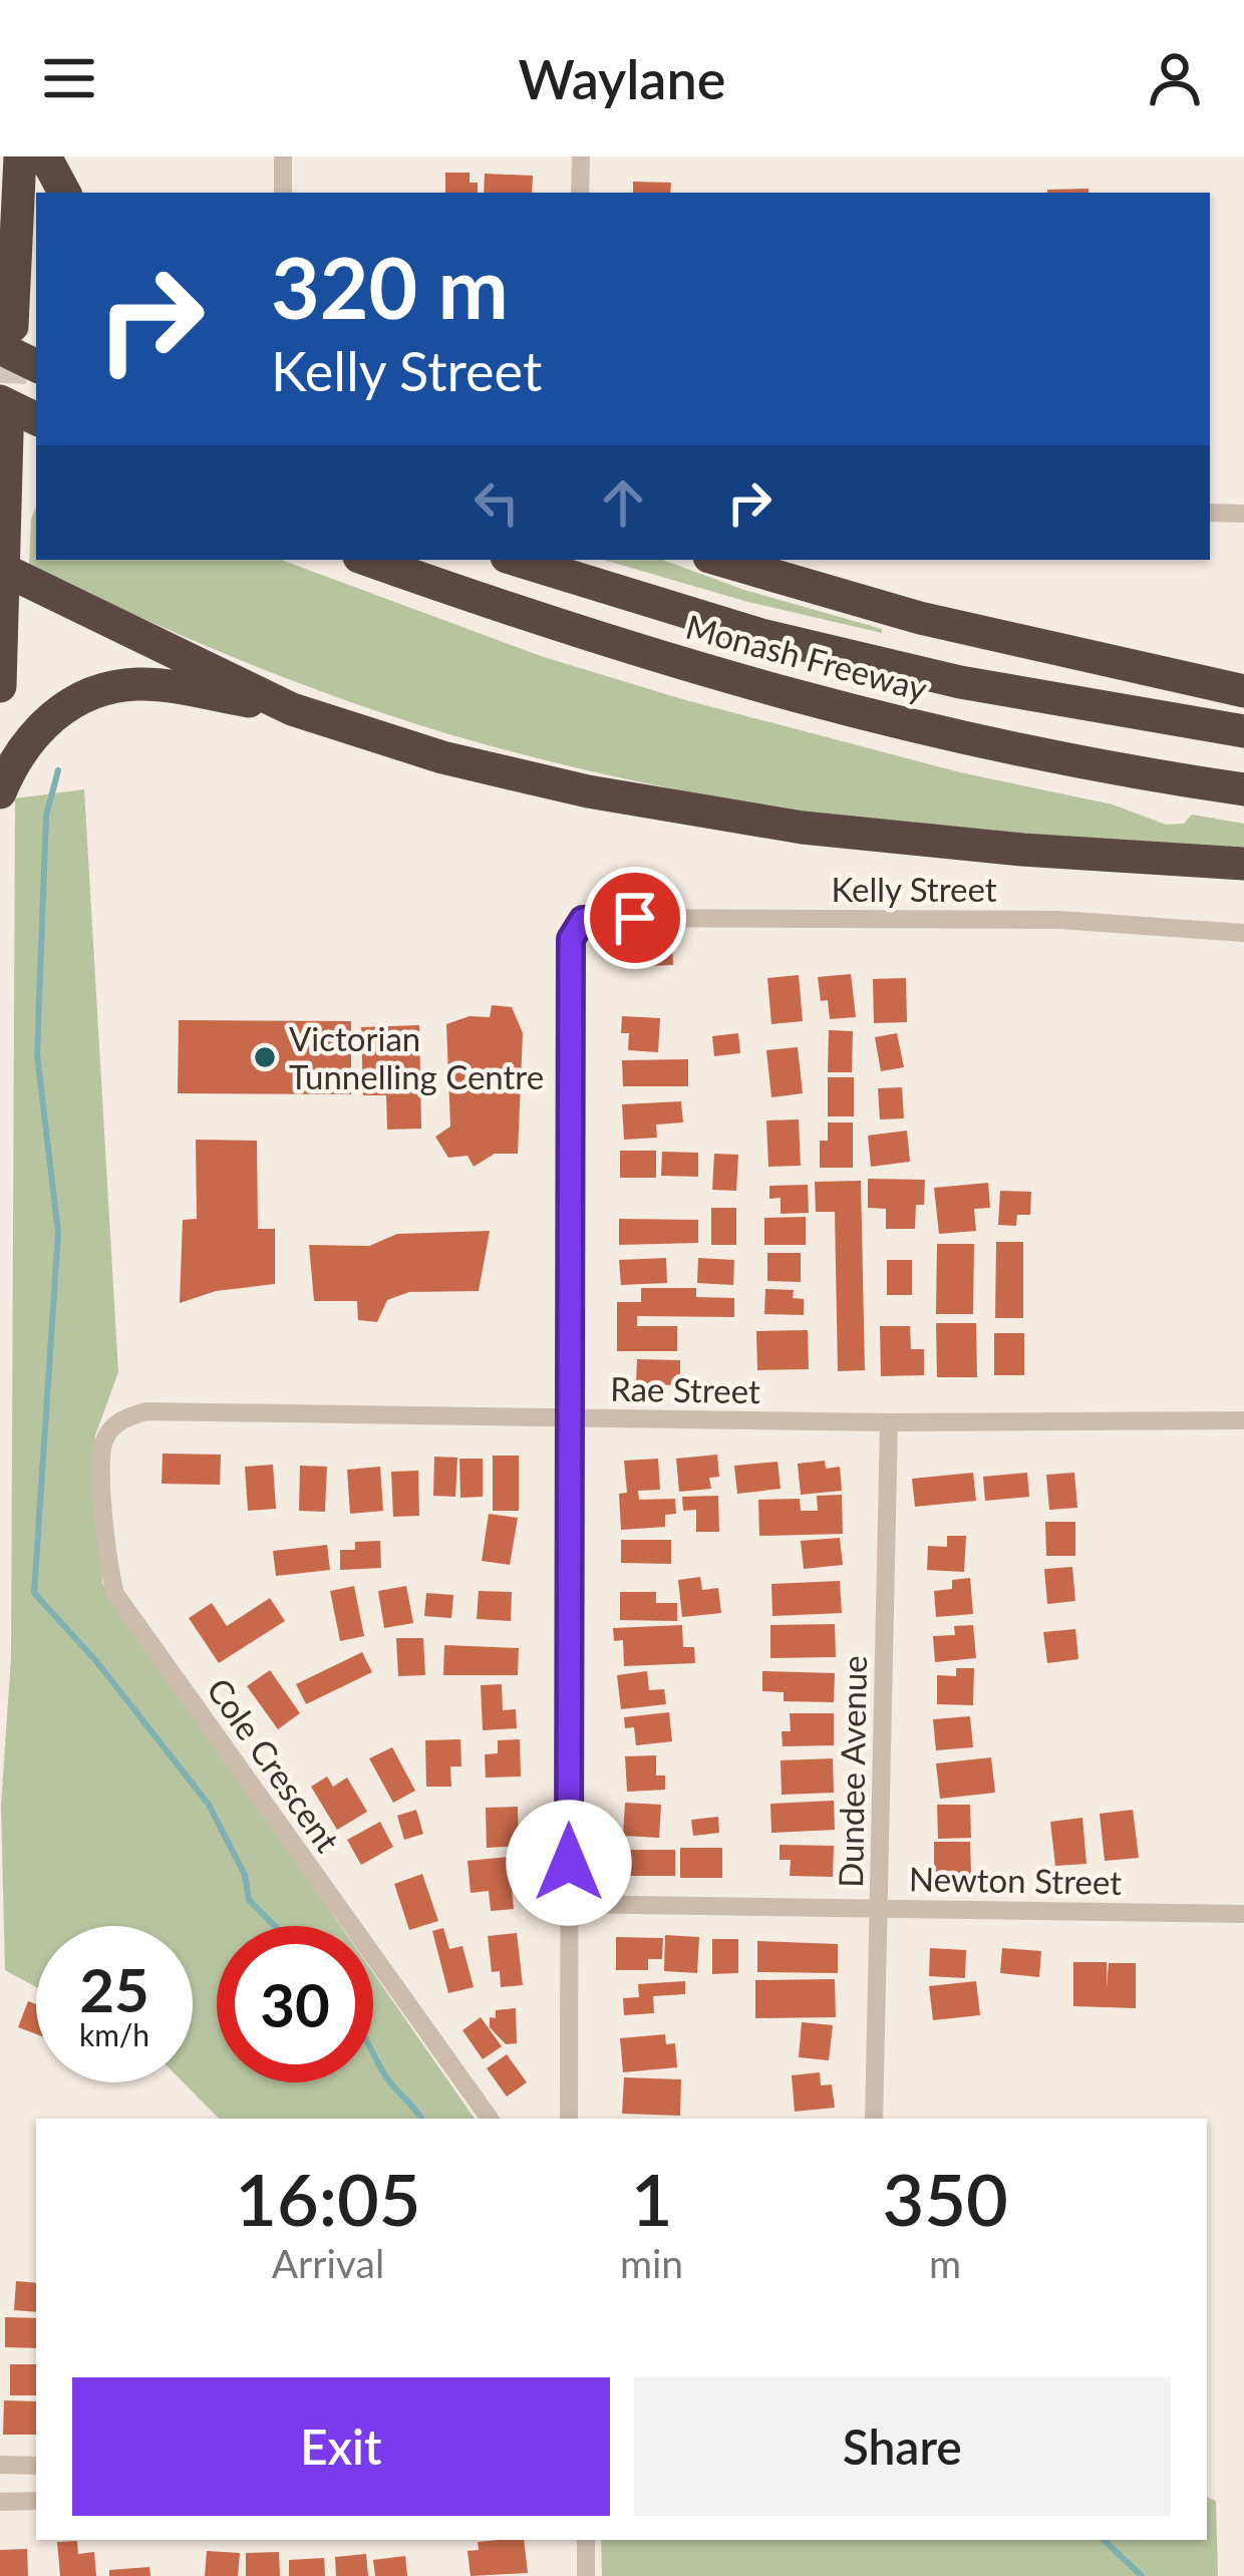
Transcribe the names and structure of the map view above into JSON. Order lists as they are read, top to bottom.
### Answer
{
  "streets": {
    "highway": ["Monash Freeway"],
    "street": [
      "Kelly Street",
      "Rae Street",
      "Cole Crescent",
      "Dundee Avenue",
      "Newton Street"
    ]
  },
  "crossings": [
    ["Kelly Street", "Rae Street"],
    ["Rae Street", "Cole Crescent"],
    ["Rae Street", "Dundee Avenue"],
    ["Dundee Avenue", "Newton Street"]
  ],
  "places": ["Victorian Tunnelling Centre"],
  "page": {
    "header": "Waylane",
    "turn": ["320 m", "Kelly Street"],
    "speed": "25 km/h",
    "limit": "30",
    "eta": [
      "16:05",
      "Arrival",
      "1",
      "min",
      "350",
      "m"
    ],
    "buttons": ["Exit", "Share"]
  }
}
